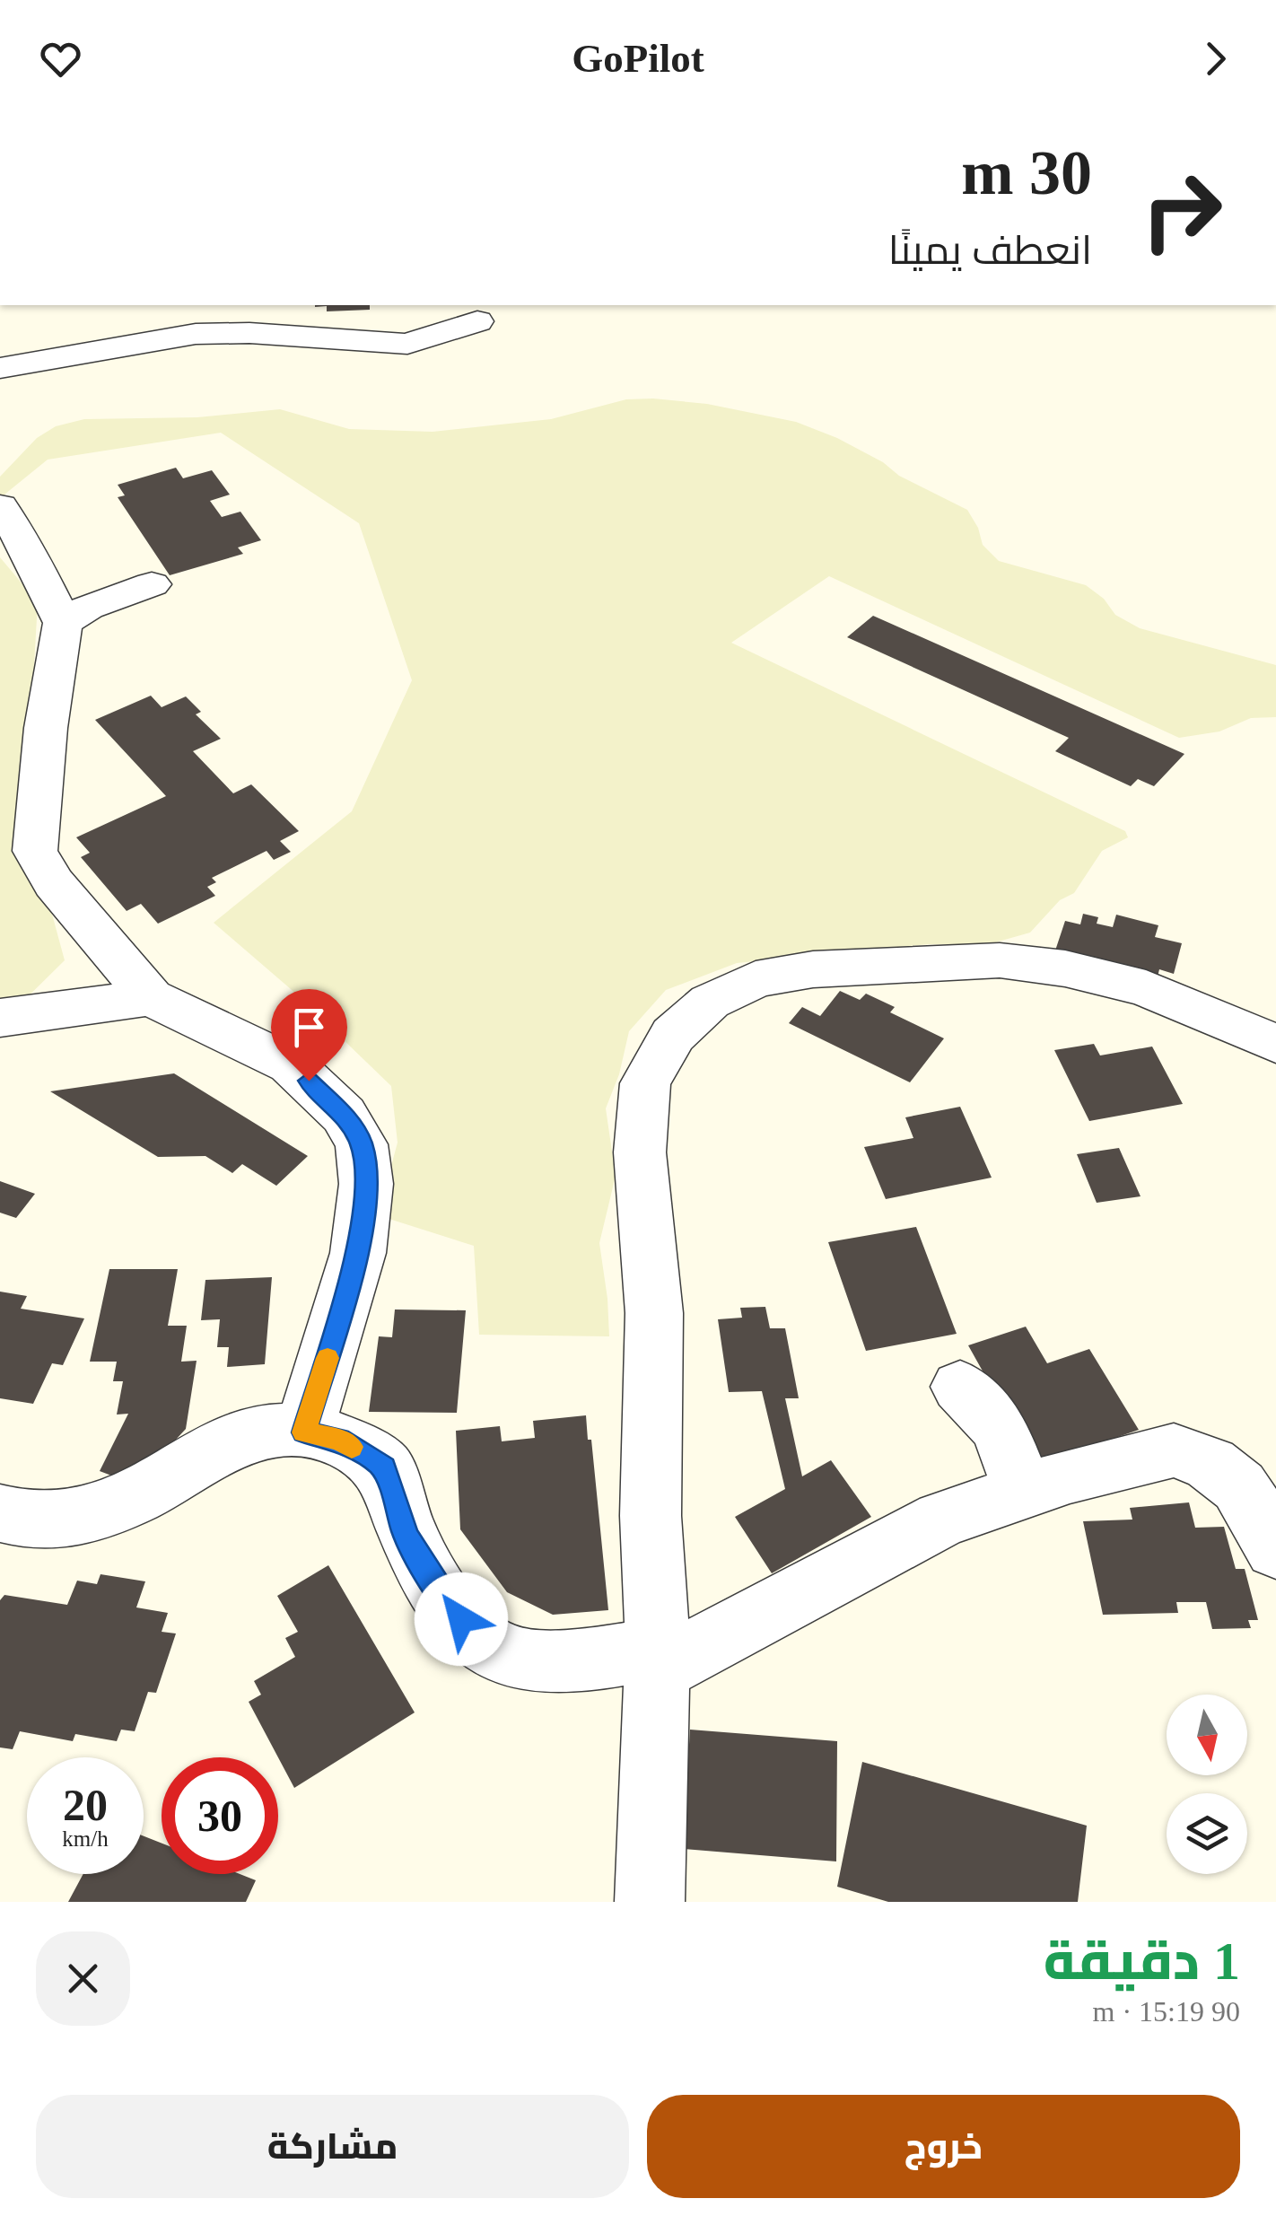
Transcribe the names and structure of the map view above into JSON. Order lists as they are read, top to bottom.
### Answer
{
  "north": "bottom",
  "page": {
    "header": "GoPilot",
    "turn": ["30 m", "انعطف يمينًا"],
    "speed": "20 km/h",
    "limit": "30",
    "heading": ["1 دقيقة", "90 m · 15:19"],
    "buttons": ["خروج", "مشاركة"]
  }
}
